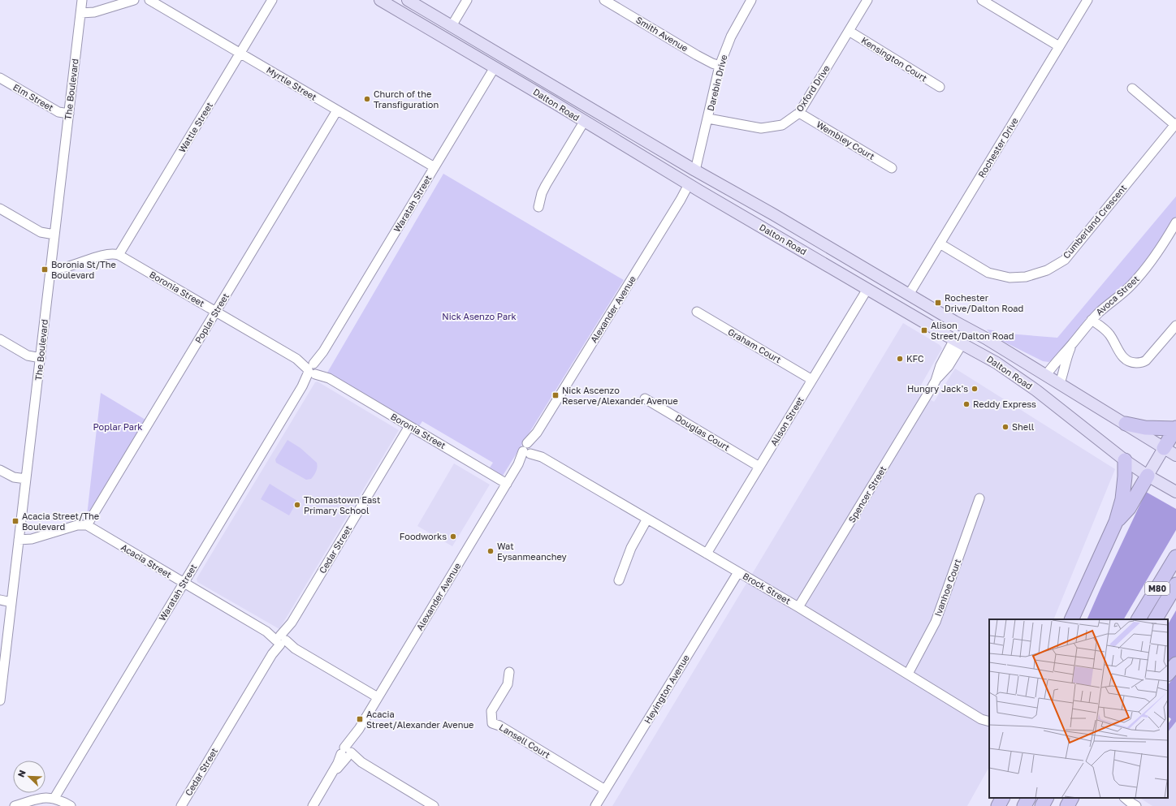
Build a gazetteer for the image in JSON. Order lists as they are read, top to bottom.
{
  "streets": {
    "highway": ["M80"],
    "main road": ["Dalton Road", "Waratah Street", "Spencer Street"],
    "street": [
      "Smith Avenue",
      "Kensington Court",
      "Darebin Drive",
      "Myrtle Street",
      "Oxford Drive",
      "The Boulevard",
      "Elm Street",
      "Wattle Street",
      "Wembley Court",
      "Rochester Drive",
      "Cumberland Crescent",
      "Boronia Street",
      "Avoca Street",
      "Alexander Avenue",
      "Poplar Street",
      "Graham Court",
      "Alison Street",
      "Douglas Court",
      "Cedar Street",
      "Acacia Street",
      "Ivanhoe Court",
      "Brock Street",
      "Heyington Avenue",
      "Lansell Court"
    ]
  },
  "crossings": [
    ["Smith Avenue", "Darebin Drive"],
    ["Kensington Court", "Oxford Drive"],
    ["Darebin Drive", "Oxford Drive"],
    ["Darebin Drive", "Dalton Road"],
    ["Myrtle Street", "Wattle Street"],
    ["Myrtle Street", "Waratah Street"],
    ["Myrtle Street", "Poplar Street"],
    ["Oxford Drive", "Wembley Court"],
    ["The Boulevard", "Elm Street"],
    ["Dalton Road", "Rochester Drive"],
    ["Dalton Road", "Waratah Street"],
    ["Dalton Road", "Avoca Street"],
    ["Dalton Road", "Alexander Avenue"],
    ["Dalton Road", "Alison Street"],
    ["Dalton Road", "Spencer Street"],
    ["Wattle Street", "Boronia Street"],
    ["Rochester Drive", "Cumberland Crescent"],
    ["Waratah Street", "Boronia Street"],
    ["Waratah Street", "Acacia Street"],
    ["Boronia Street", "Alexander Avenue"],
    ["Boronia Street", "Poplar Street"],
    ["Boronia Street", "Cedar Street"],
    ["Alexander Avenue", "Acacia Street"],
    ["Alexander Avenue", "Brock Street"],
    ["Poplar Street", "Acacia Street"],
    ["Graham Court", "Alison Street"],
    ["Alison Street", "Douglas Court"],
    ["Alison Street", "Brock Street"],
    ["Spencer Street", "Brock Street"],
    ["Cedar Street", "Acacia Street"],
    ["Ivanhoe Court", "Brock Street"],
    ["Brock Street", "Heyington Avenue"],
    ["Heyington Avenue", "Lansell Court"]
  ],
  "parks": ["Nick Asenzo Park", "Poplar Park"],
  "places": {
    "other": [
      "Church of the Transfiguration",
      "KFC",
      "Hungry Jack's",
      "Reddy Express",
      "Shell",
      "Thomastown East Primary School",
      "Foodworks",
      "Wat Eysanmeanchey"
    ],
    "transit": [
      "Boronia St/The Boulevard",
      "Rochester Drive/Dalton Road",
      "Alison Street/Dalton Road",
      "Nick Ascenzo Reserve/Alexander Avenue",
      "Acacia Street/The Boulevard",
      "Acacia Street/Alexander Avenue"
    ]
  },
  "north": "top left"
}
